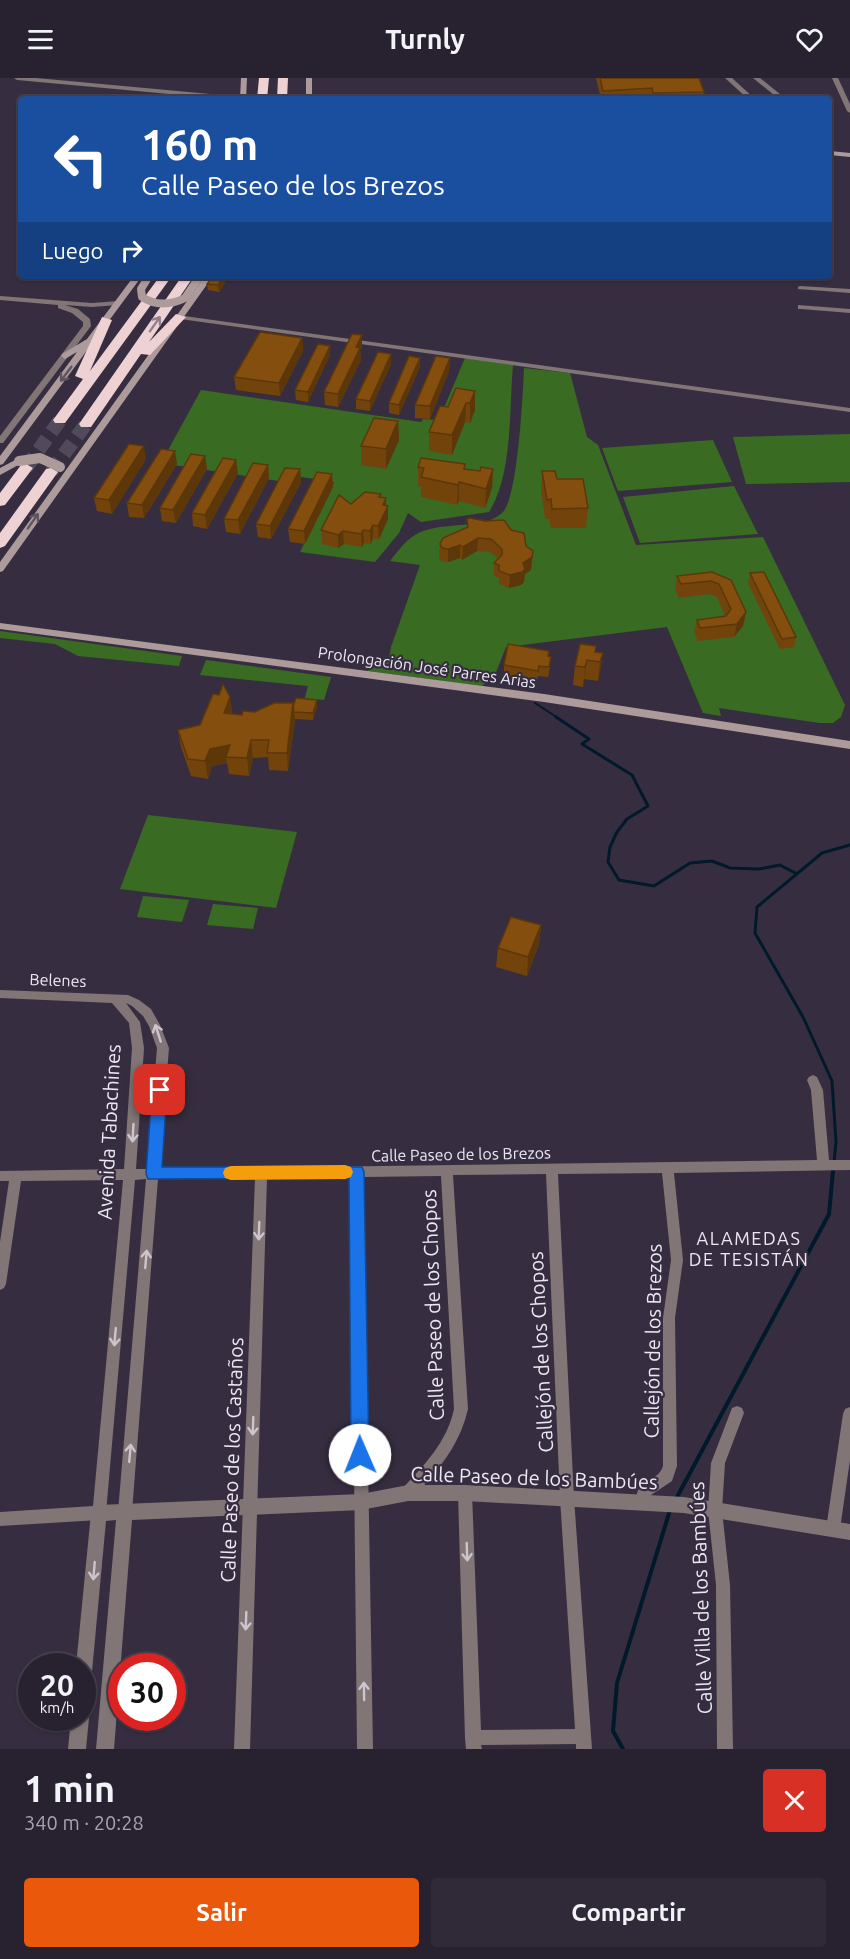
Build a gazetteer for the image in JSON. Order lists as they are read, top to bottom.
{
  "streets": {
    "main road": ["Prolongación José Parres Arias"],
    "street": [
      "Belenes",
      "Avenida Tabachines",
      "Calle Paseo de los Brezos",
      "Calle Paseo de los Chopos",
      "Callejón de los Brezos",
      "Callejón de los Chopos",
      "Calle Paseo de los Castaños",
      "Calle Paseo de los Bambúes",
      "Calle Villa de los Bambúes"
    ]
  },
  "crossings": [
    ["Belenes", "Avenida Tabachines"],
    ["Avenida Tabachines", "Calle Paseo de los Brezos"],
    ["Avenida Tabachines", "Calle Paseo de los Bambúes"],
    ["Calle Paseo de los Brezos", "Calle Paseo de los Chopos"],
    ["Calle Paseo de los Brezos", "Callejón de los Brezos"],
    ["Calle Paseo de los Brezos", "Callejón de los Chopos"],
    ["Calle Paseo de los Brezos", "Calle Paseo de los Castaños"],
    ["Calle Paseo de los Chopos", "Calle Paseo de los Bambúes"],
    ["Callejón de los Brezos", "Calle Paseo de los Bambúes"],
    ["Callejón de los Chopos", "Calle Paseo de los Bambúes"],
    ["Calle Paseo de los Castaños", "Calle Paseo de los Bambúes"],
    ["Calle Paseo de los Bambúes", "Calle Villa de los Bambúes"]
  ],
  "one_way": ["Calle Paseo de los Castaños"],
  "districts": ["ALAMEDAS DE TESISTÁN"],
  "page": {
    "header": "Turnly",
    "turn": ["160 m", "Calle Paseo de los Brezos"],
    "then": "Luego",
    "speed": "20 km/h",
    "limit": "30",
    "heading": ["1 min", "340 m · 20:28"],
    "buttons": ["Salir", "Compartir"]
  }
}
